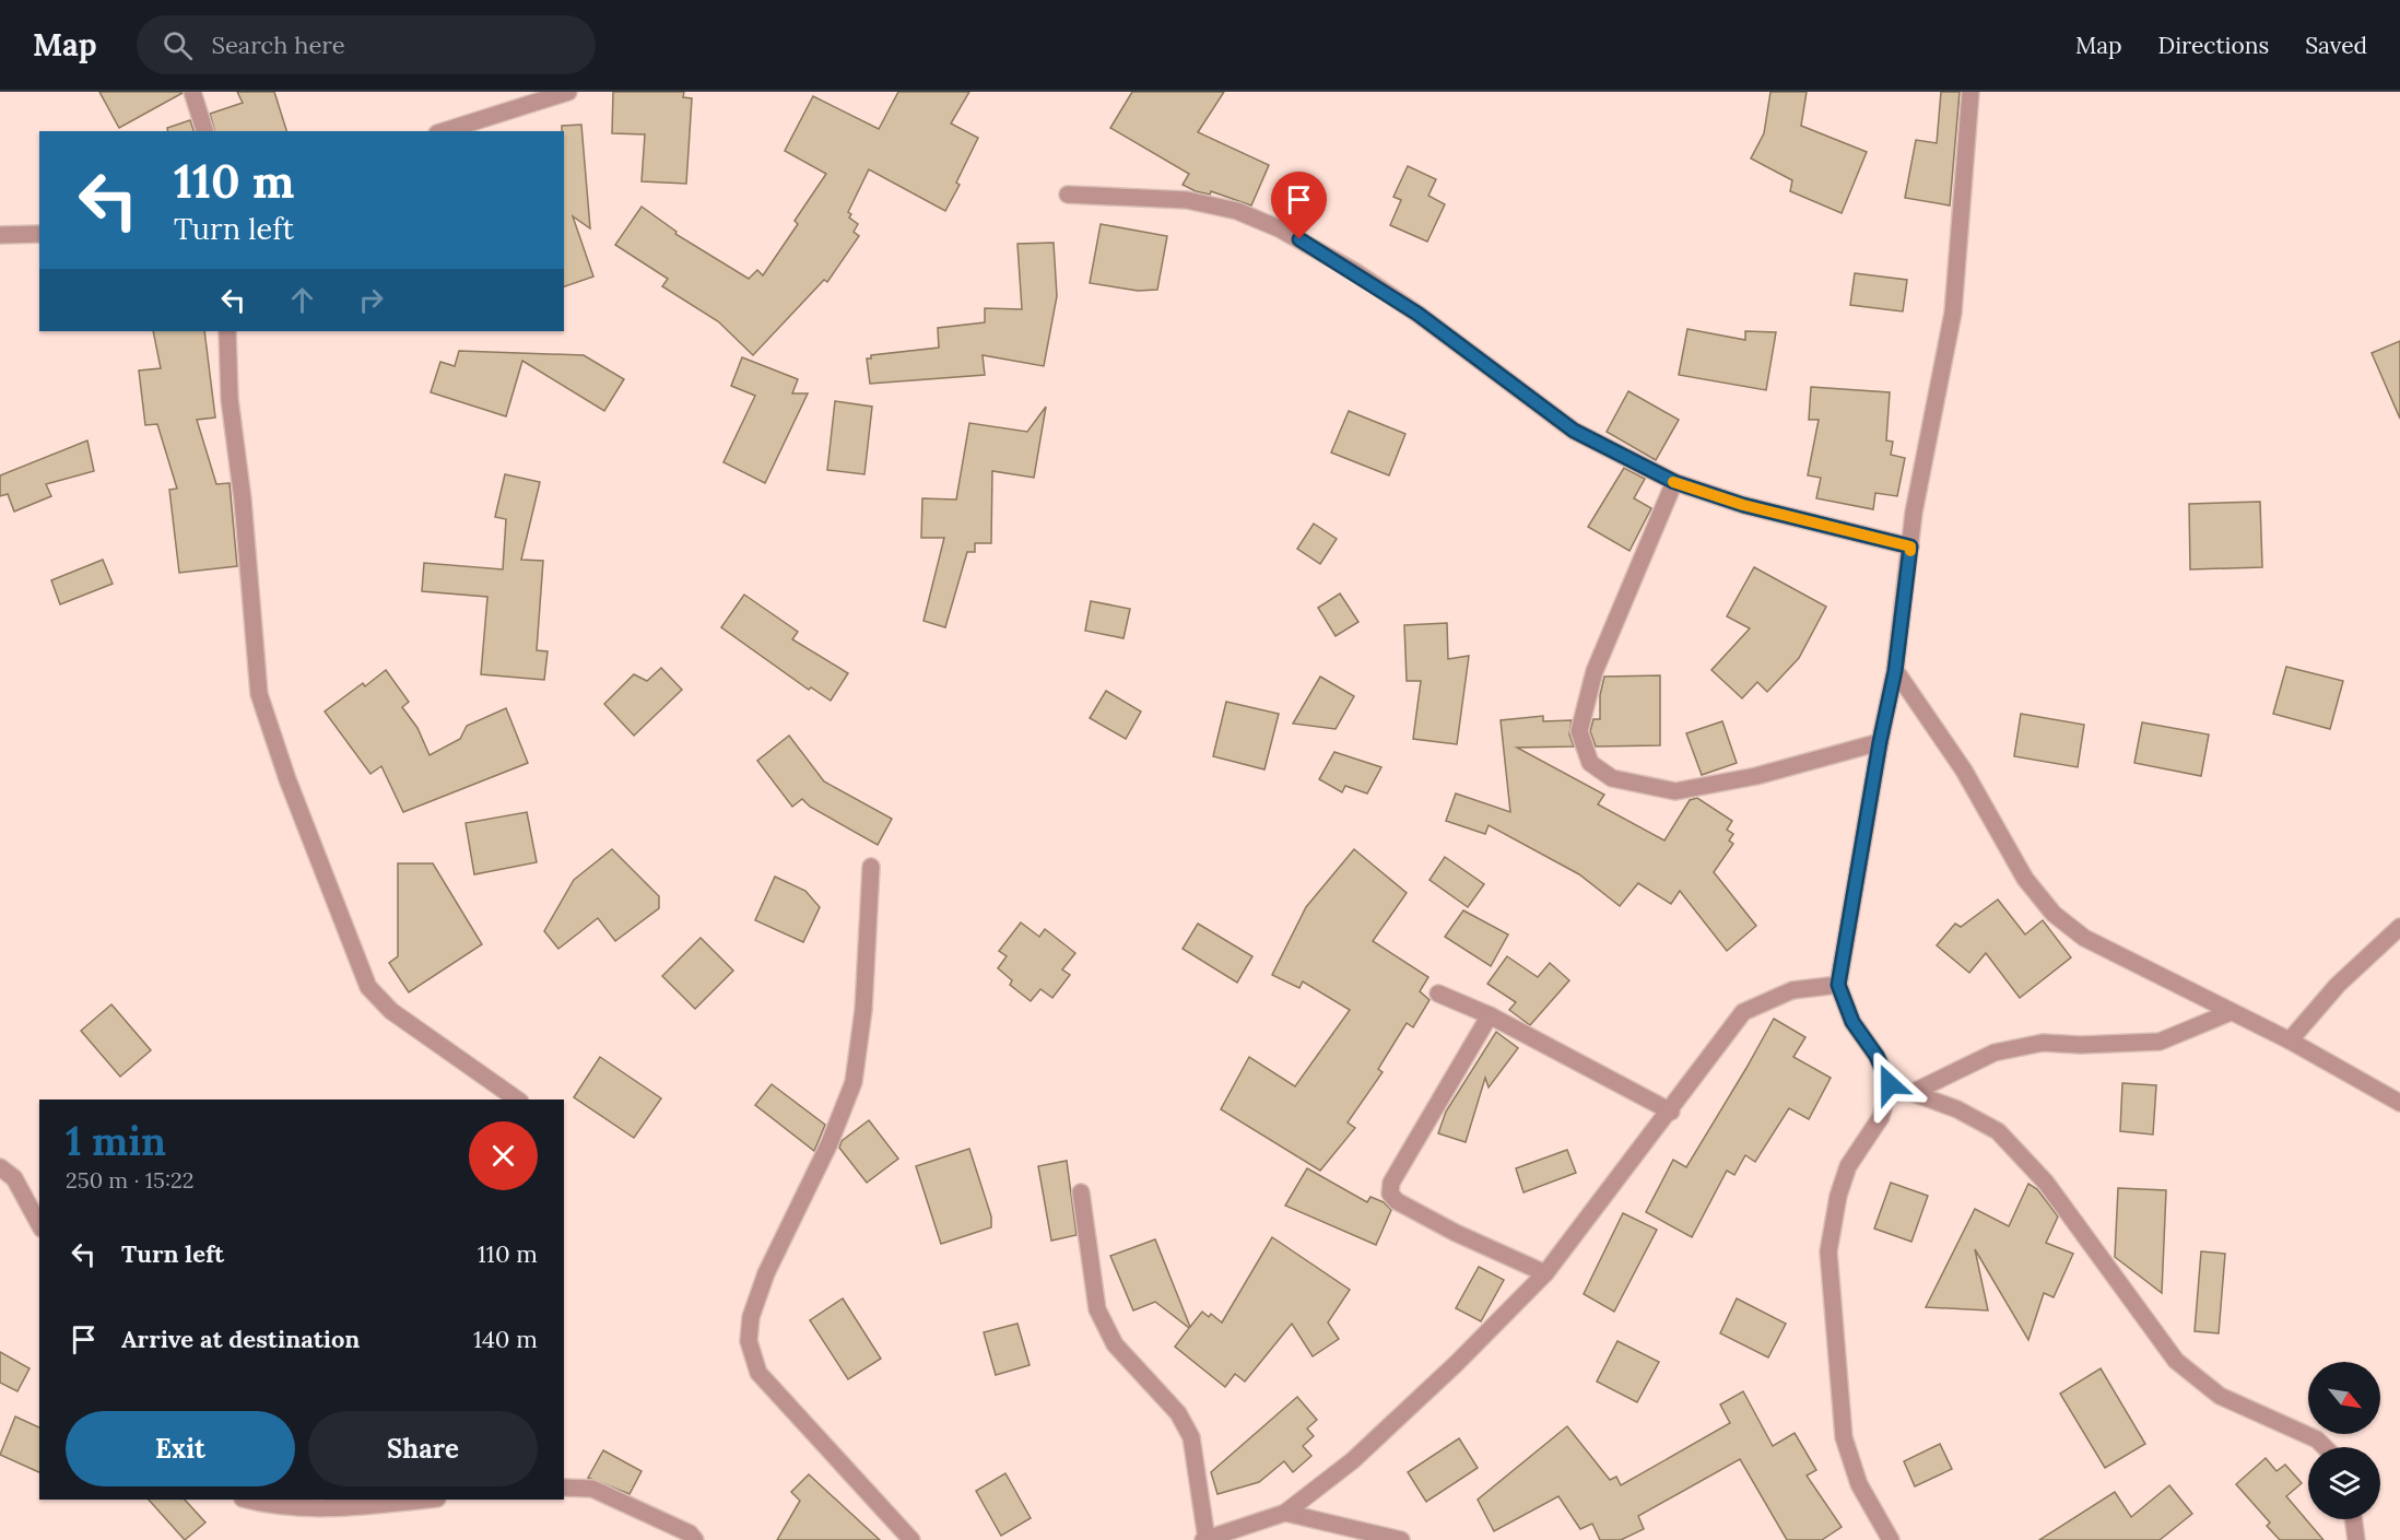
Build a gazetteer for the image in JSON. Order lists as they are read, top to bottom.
{
  "north": "bottom right",
  "page": {
    "header": "Map",
    "search": "Search here",
    "nav": ["Map", "Directions", "Saved"],
    "turn": ["110 m", "Turn left"],
    "heading": ["1 min", "250 m · 15:22"],
    "list": [
      {
        "name": "Turn left",
        "value": "110 m"
      },
      {
        "name": "Arrive at destination",
        "value": "140 m"
      }
    ],
    "buttons": ["Exit", "Share"]
  }
}
